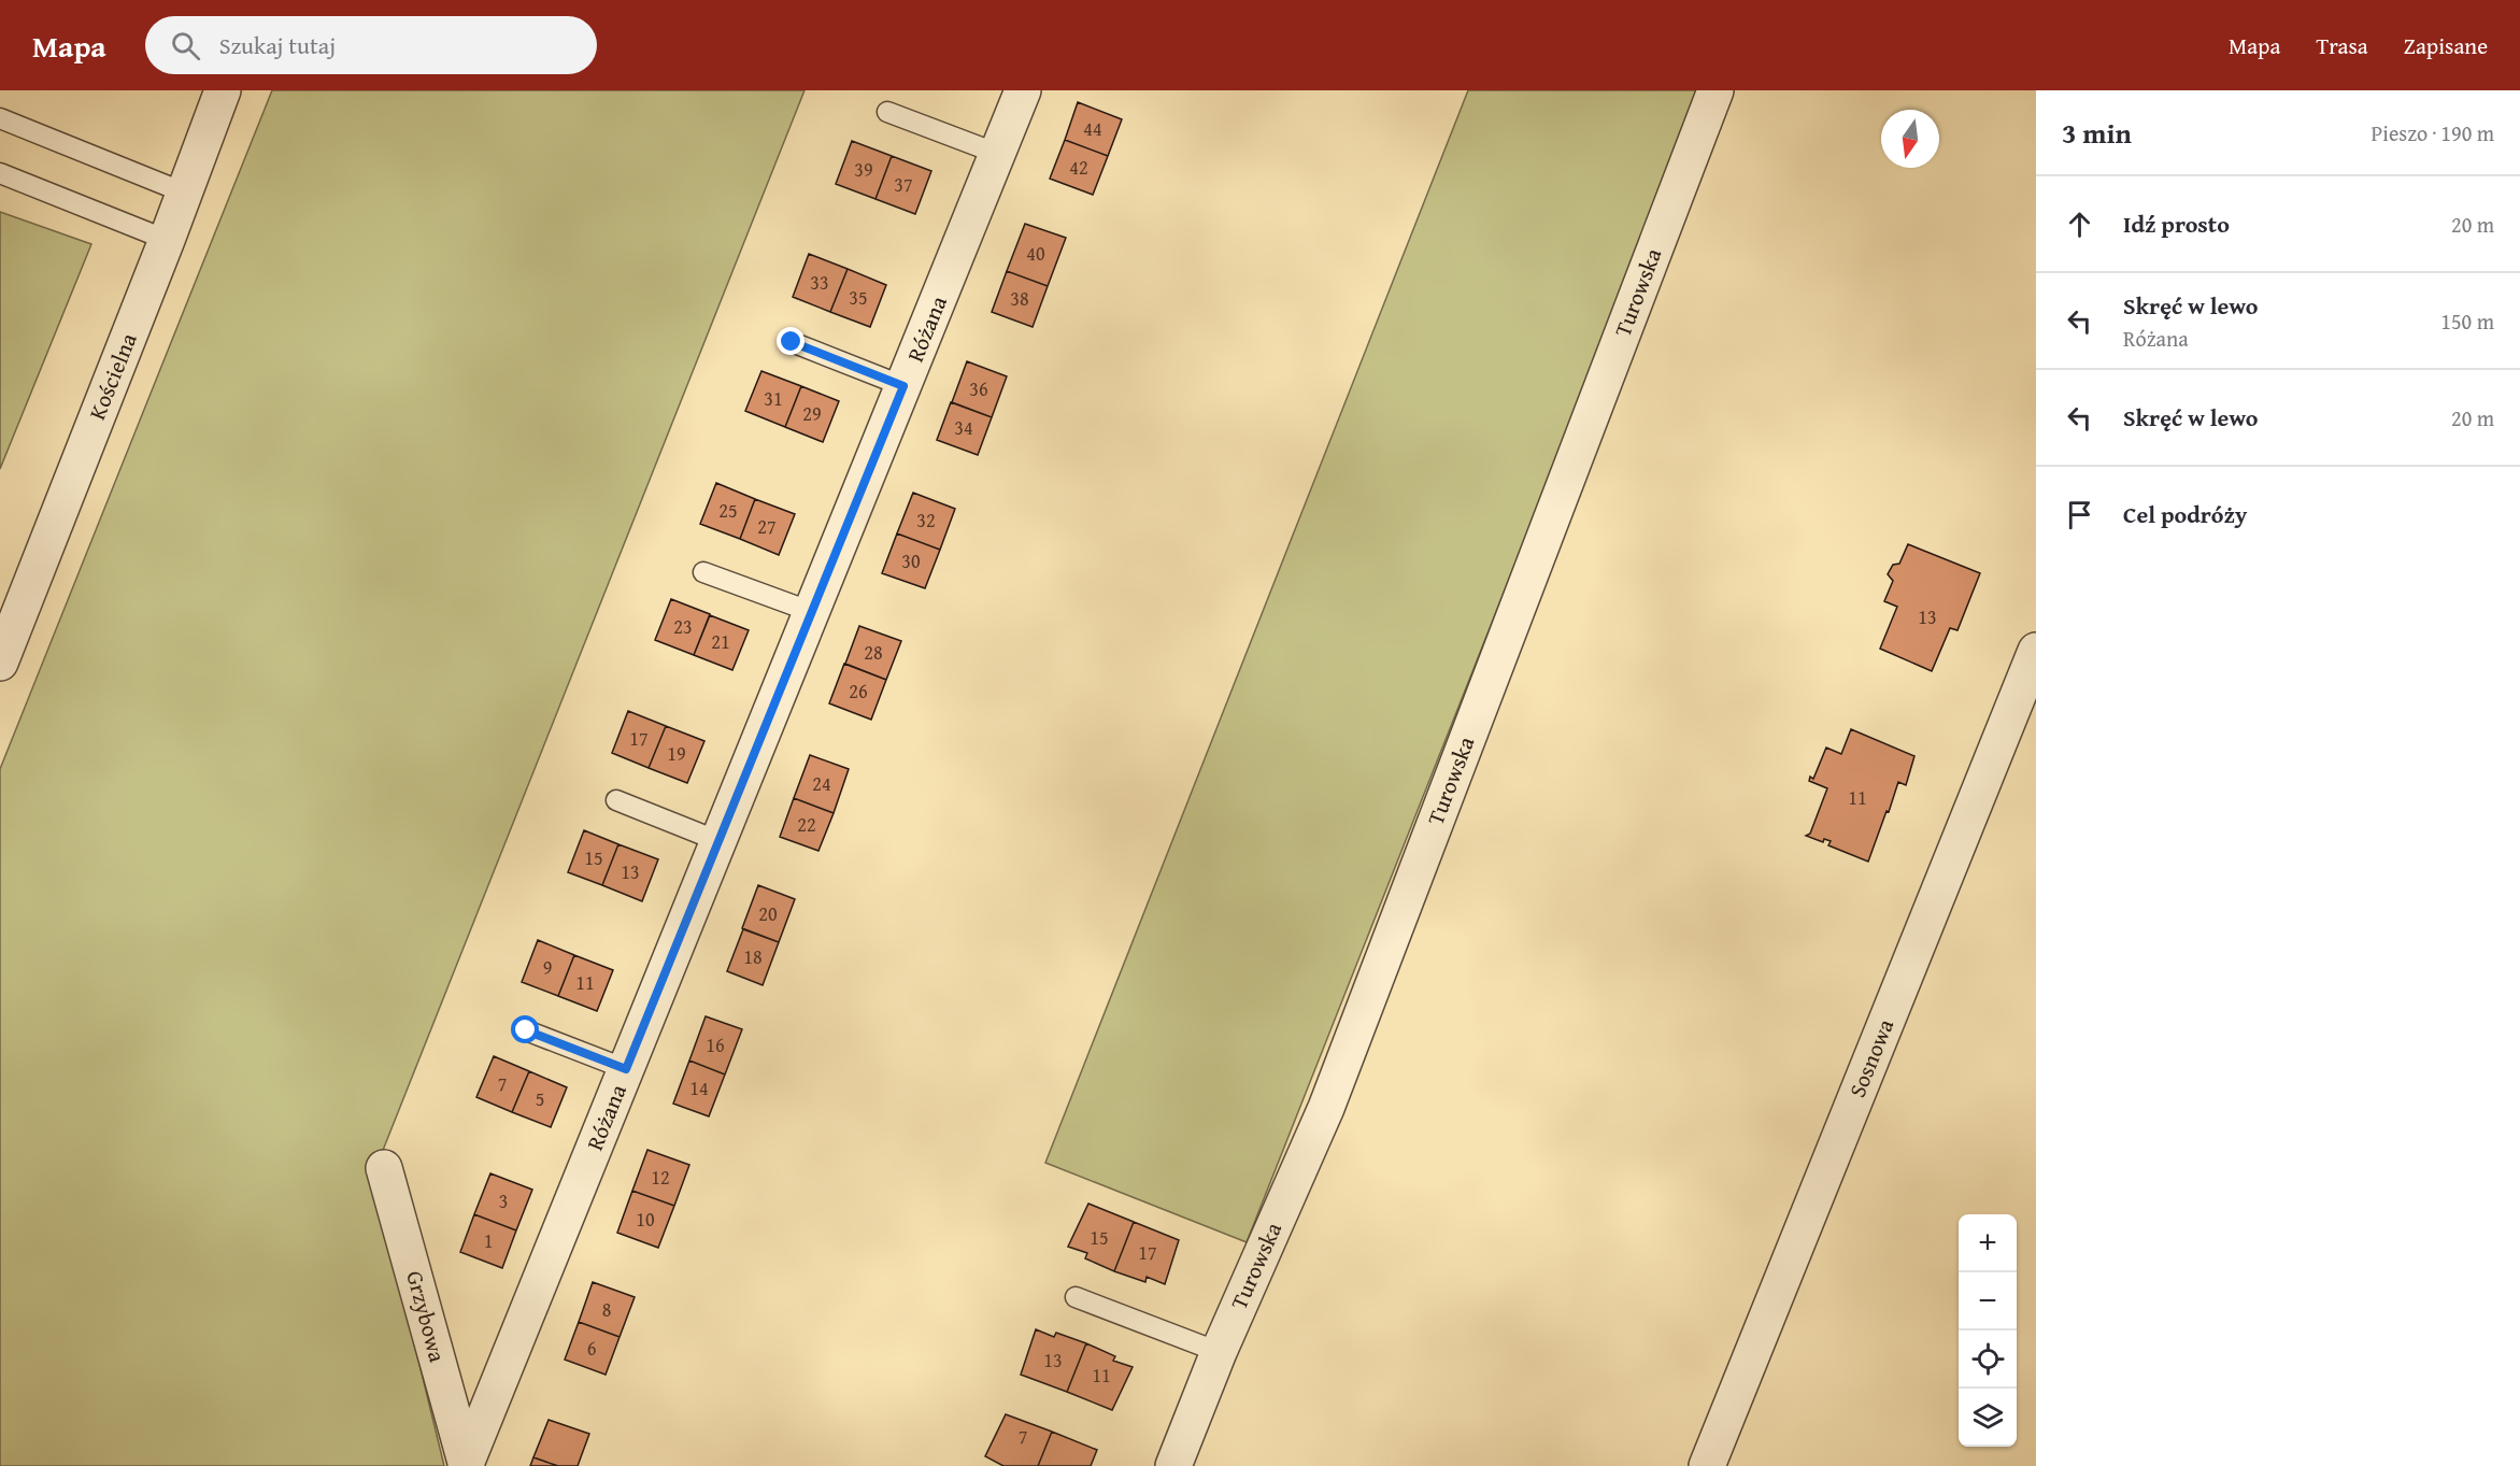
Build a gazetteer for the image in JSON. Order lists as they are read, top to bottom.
{
  "streets": {
    "street": [
      "Turowska",
      "Różana",
      "Kościelna",
      "Sosnowa",
      "Grzybowa"
    ]
  },
  "crossings": [
    ["Różana", "Grzybowa"]
  ],
  "house_numbers": [
    "44",
    "42",
    "39",
    "37",
    "40",
    "33",
    "35",
    "38",
    "36",
    "31",
    "29",
    "34",
    "25",
    "32",
    "27",
    "30",
    "13",
    "23",
    "21",
    "28",
    "26",
    "17",
    "19",
    "24",
    "11",
    "22",
    "15",
    "13",
    "20",
    "18",
    "9",
    "11",
    "16",
    "7",
    "14",
    "5",
    "12",
    "3",
    "10",
    "15",
    "1",
    "17",
    "8",
    "6",
    "13",
    "11",
    "7"
  ],
  "north": "bottom",
  "page": {
    "header": "Mapa",
    "search": "Szukaj tutaj",
    "nav": ["Mapa", "Trasa", "Zapisane"],
    "heading": ["3 min", "Pieszo · 190 m"],
    "list": [
      ["Idź prosto", "20 m"],
      ["Skręć w lewo", "Różana", "150 m"],
      ["Skręć w lewo", "20 m"],
      "Cel podróży"
    ],
    "map_buttons": ["+", "−"]
  }
}
